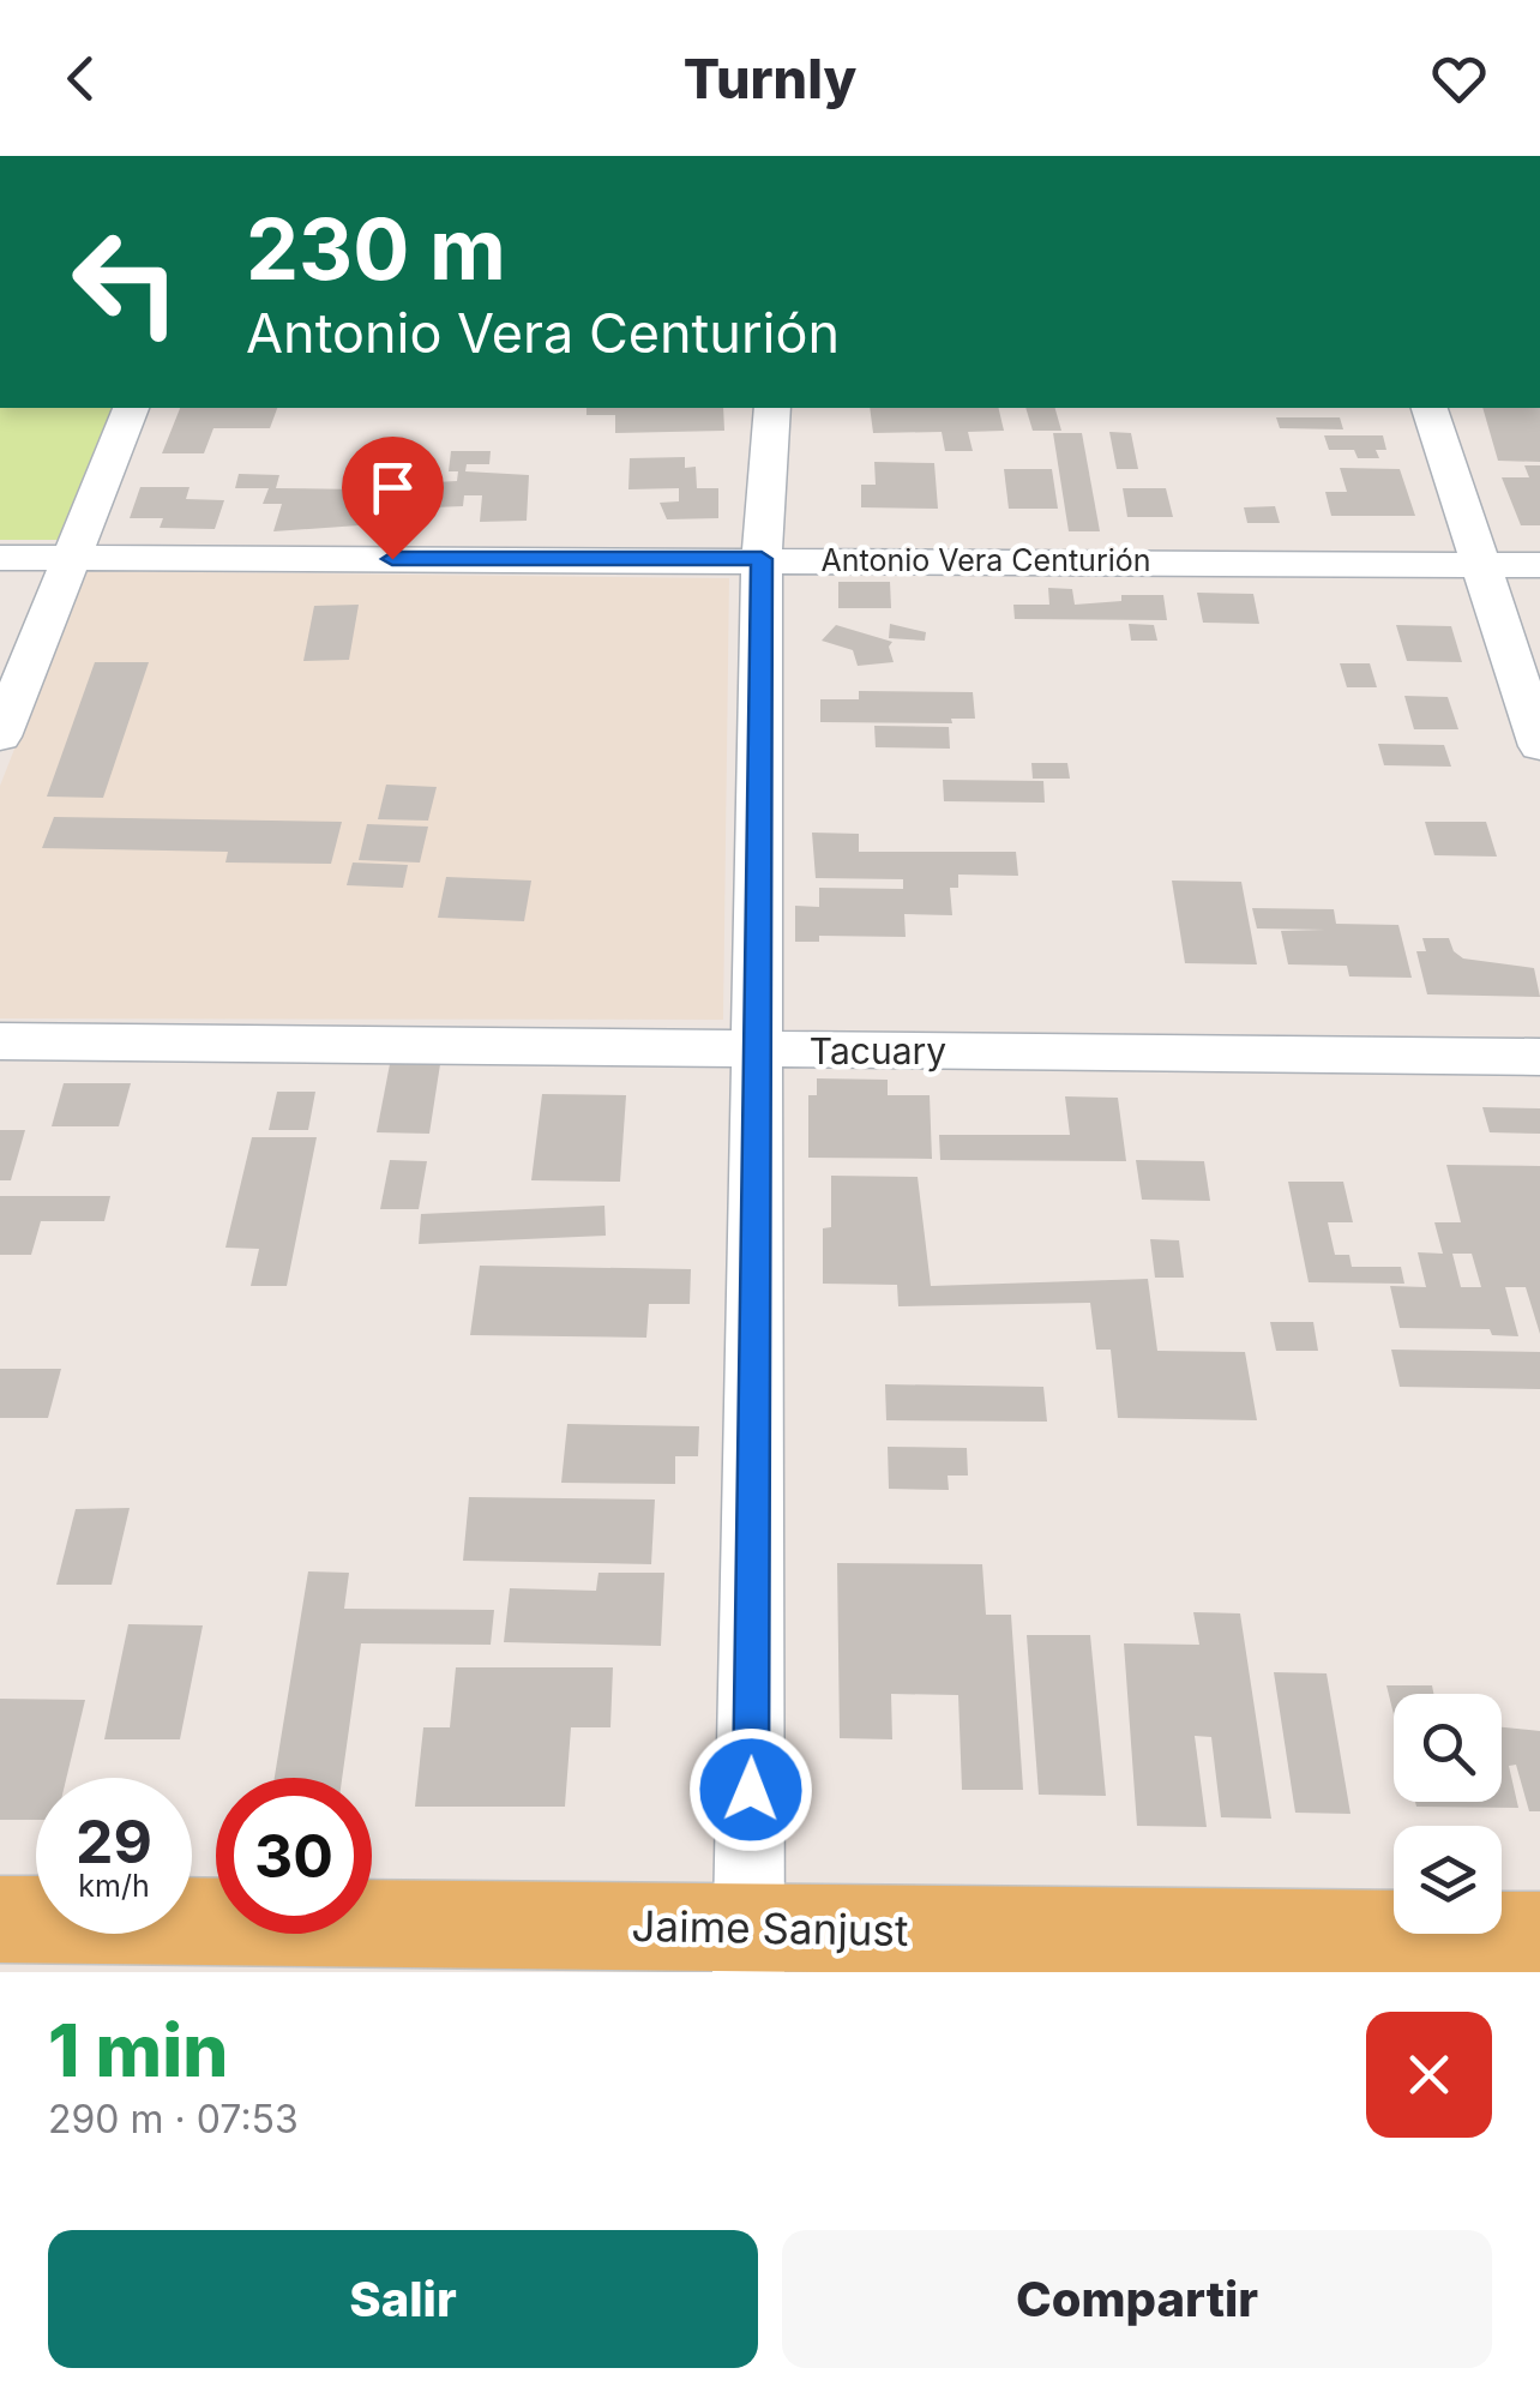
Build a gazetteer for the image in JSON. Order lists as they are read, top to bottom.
{
  "streets": {
    "main road": ["Jaime Sanjust"],
    "street": ["Antonio Vera Centurión", "Tacuary"]
  },
  "page": {
    "header": "Turnly",
    "turn": ["230 m", "Antonio Vera Centurión"],
    "speed": "29 km/h",
    "limit": "30",
    "heading": ["1 min", "290 m · 07:53"],
    "buttons": ["Salir", "Compartir"]
  }
}
